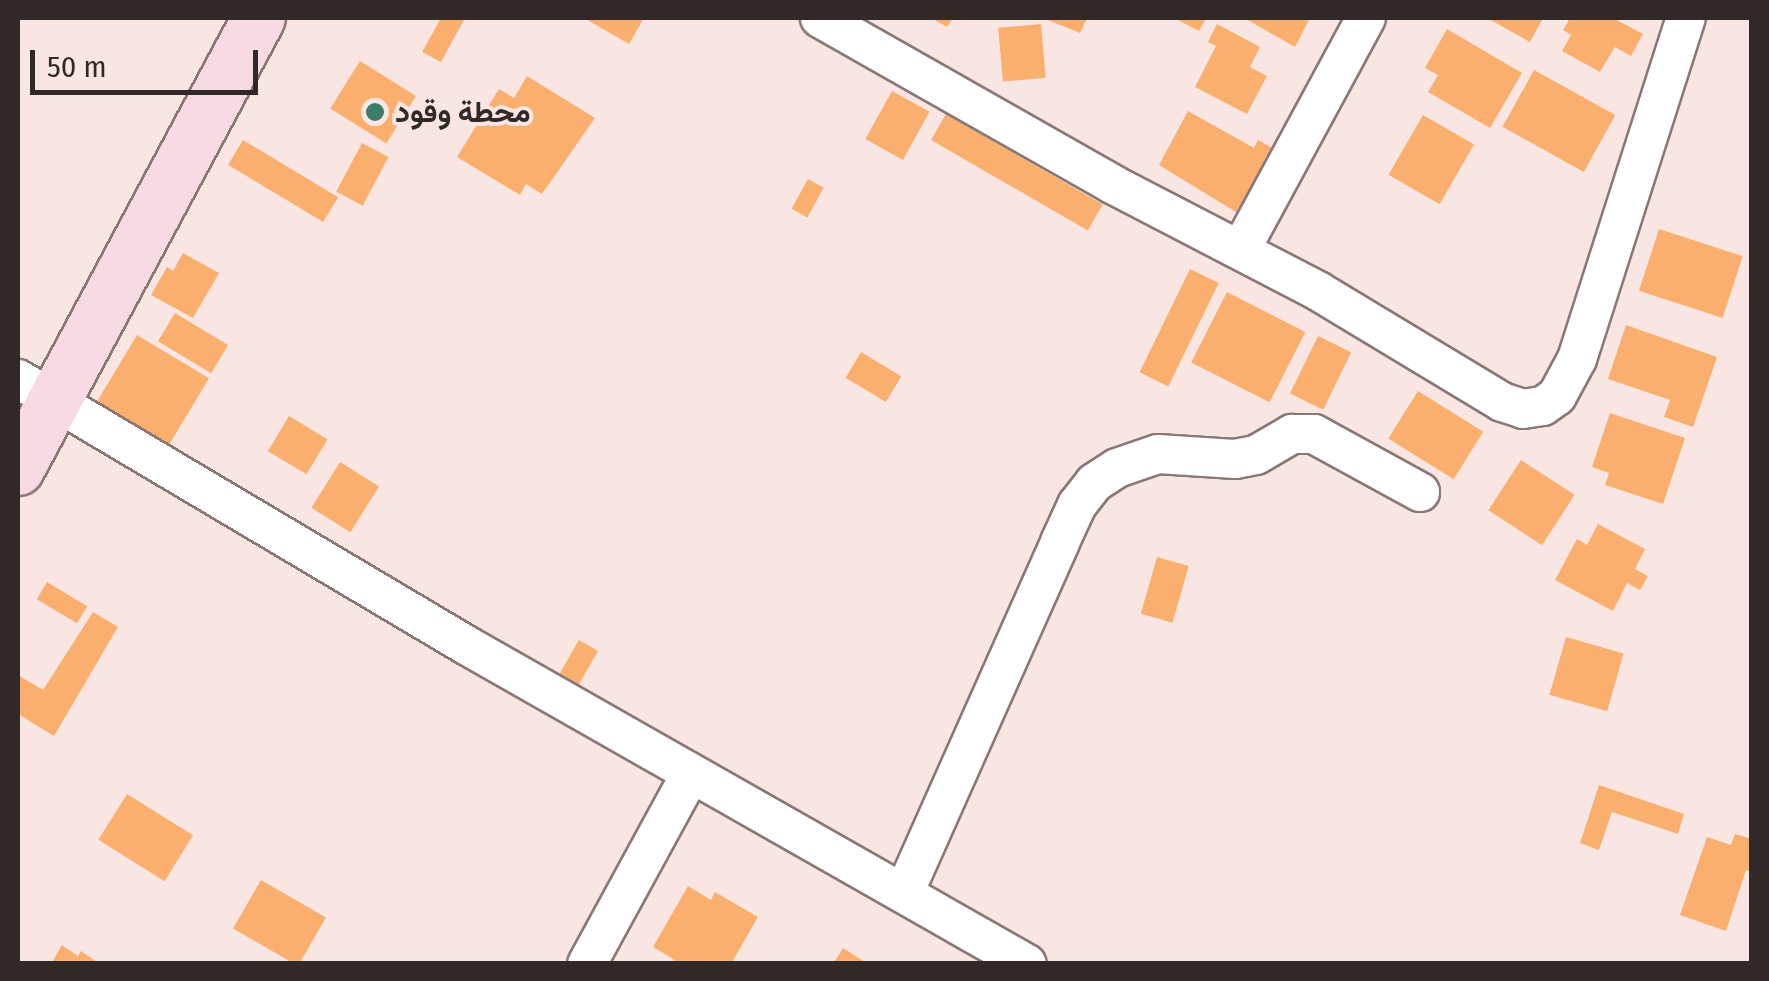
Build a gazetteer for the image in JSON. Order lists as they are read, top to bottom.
{
  "places": ["محطة وقود"],
  "scale_bar": "50 m"
}
